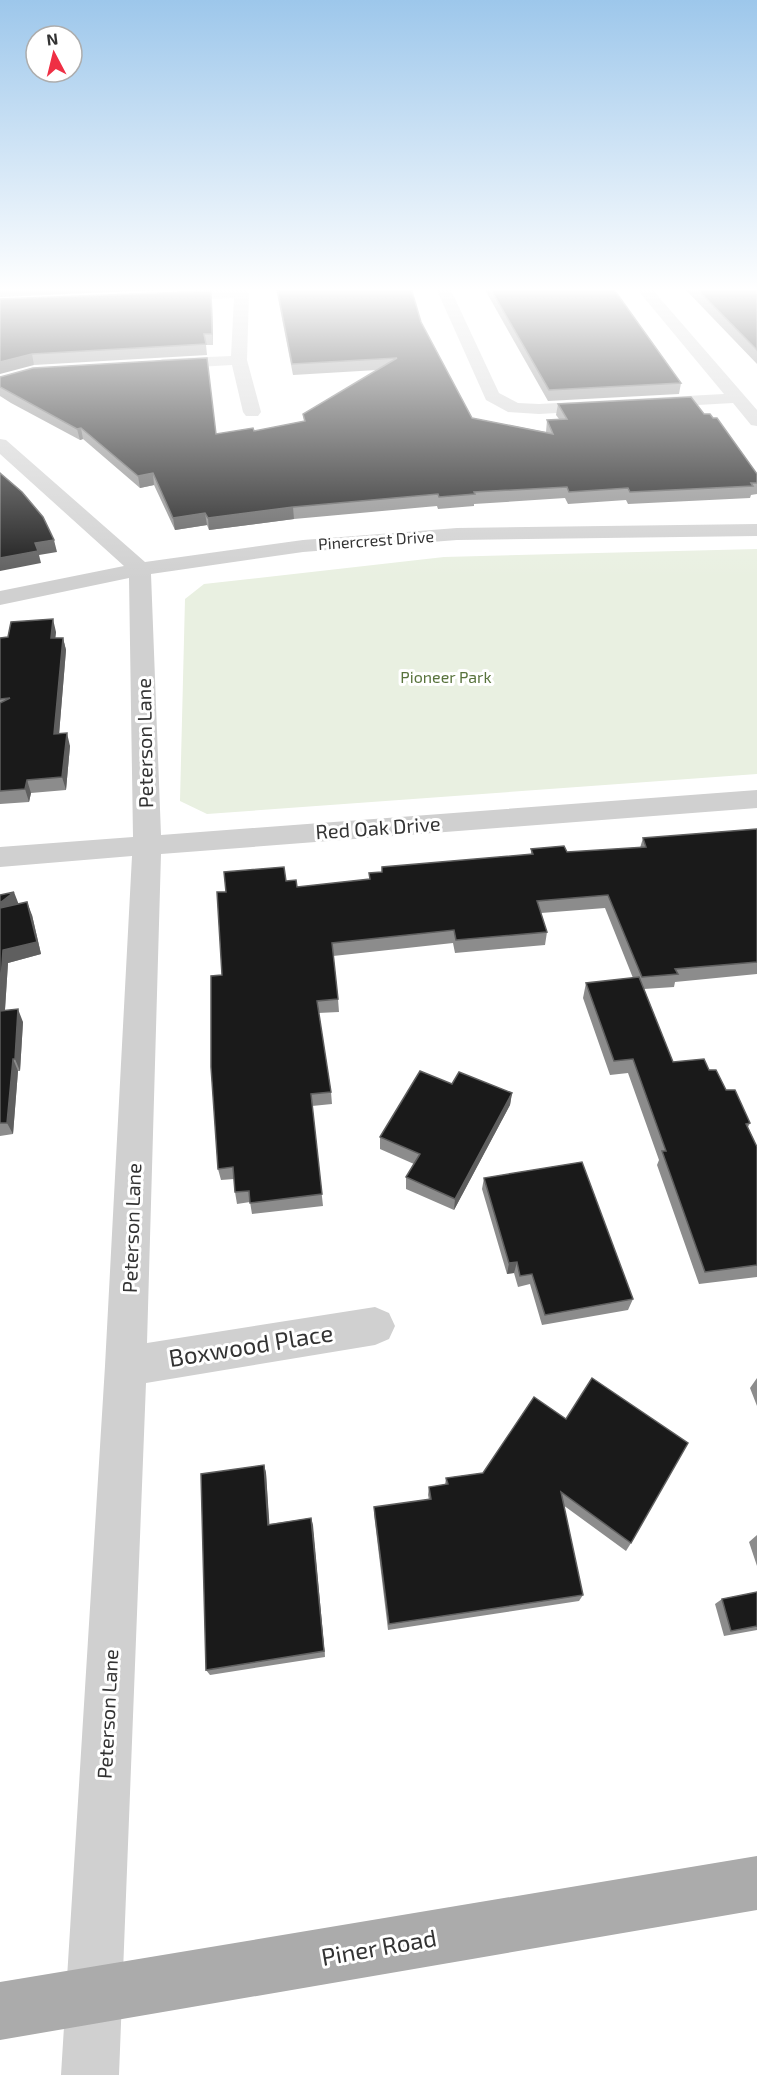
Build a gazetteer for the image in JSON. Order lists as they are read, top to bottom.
{
  "streets": {
    "main road": ["Piner Road"],
    "street": [
      "Pinercrest Drive",
      "Peterson Lane",
      "Red Oak Drive",
      "Boxwood Place"
    ]
  },
  "crossings": [
    ["Pinercrest Drive", "Peterson Lane"],
    ["Peterson Lane", "Red Oak Drive"],
    ["Peterson Lane", "Boxwood Place"],
    ["Peterson Lane", "Piner Road"]
  ],
  "parks": ["Pioneer Park"],
  "north": "top"
}
